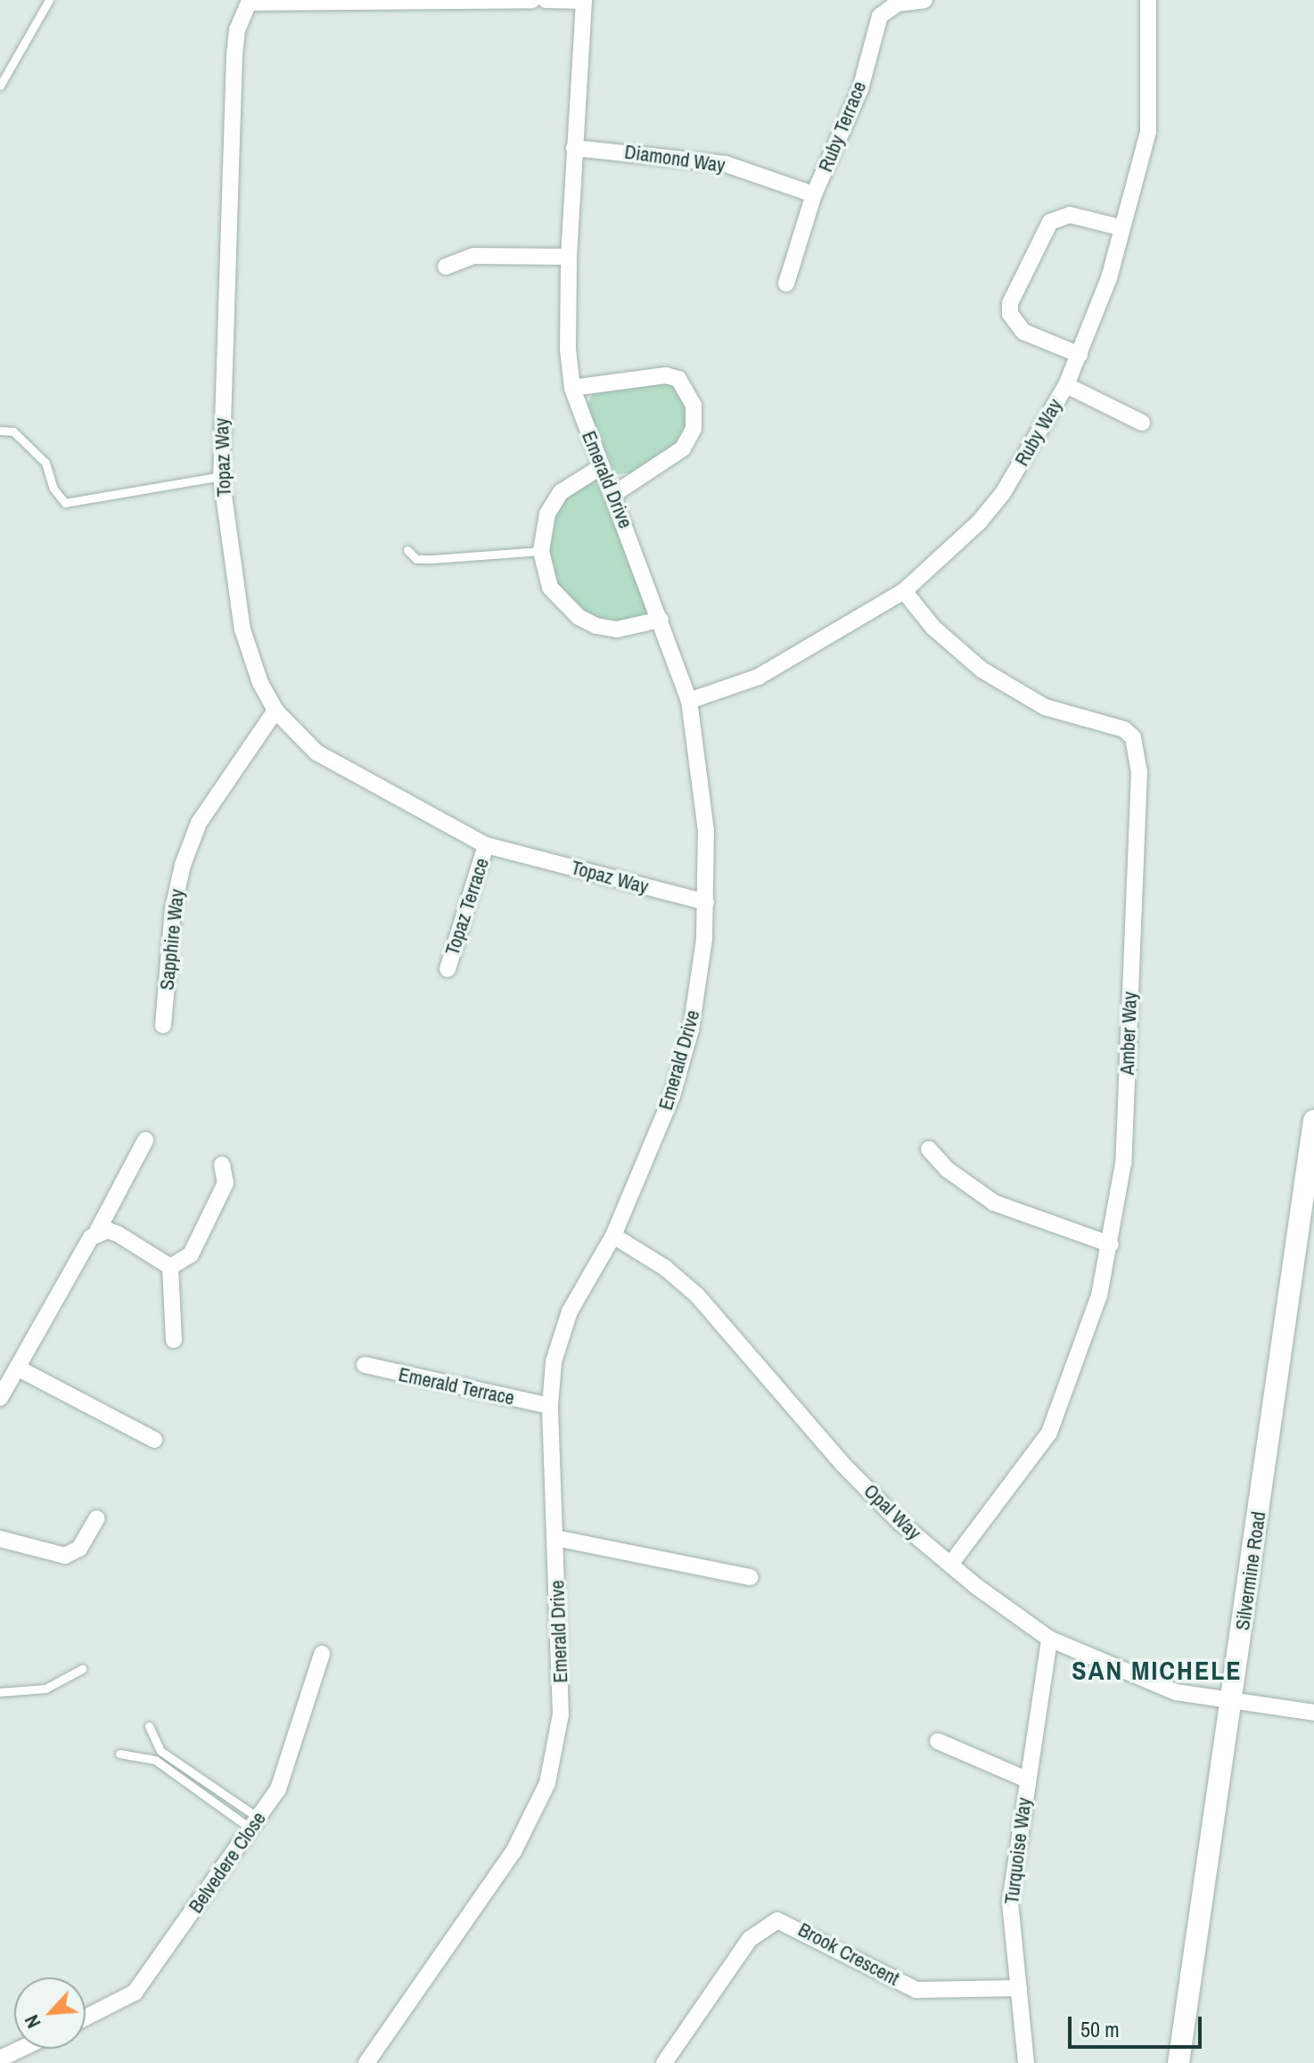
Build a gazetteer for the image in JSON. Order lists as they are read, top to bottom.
{
  "streets": {
    "street": [
      "Ruby Terrace",
      "Diamond Way",
      "Ruby Way",
      "Topaz Way",
      "Emerald Drive",
      "Topaz Terrace",
      "Sapphire Way",
      "Amber Way",
      "Emerald Terrace",
      "Opal Way",
      "Silvermine Road",
      "Turquoise Way",
      "Belvedere Close",
      "Brook Crescent"
    ]
  },
  "crossings": [
    ["Ruby Terrace", "Diamond Way"],
    ["Diamond Way", "Emerald Drive"],
    ["Ruby Way", "Emerald Drive"],
    ["Ruby Way", "Amber Way"],
    ["Topaz Way", "Emerald Drive"],
    ["Topaz Way", "Topaz Terrace"],
    ["Topaz Way", "Sapphire Way"],
    ["Emerald Drive", "Emerald Terrace"],
    ["Emerald Drive", "Opal Way"],
    ["Amber Way", "Opal Way"],
    ["Opal Way", "Silvermine Road"],
    ["Opal Way", "Turquoise Way"],
    ["Turquoise Way", "Brook Crescent"]
  ],
  "districts": ["SAN MICHELE"],
  "scale_bar": "50 m",
  "north": "bottom left"
}
